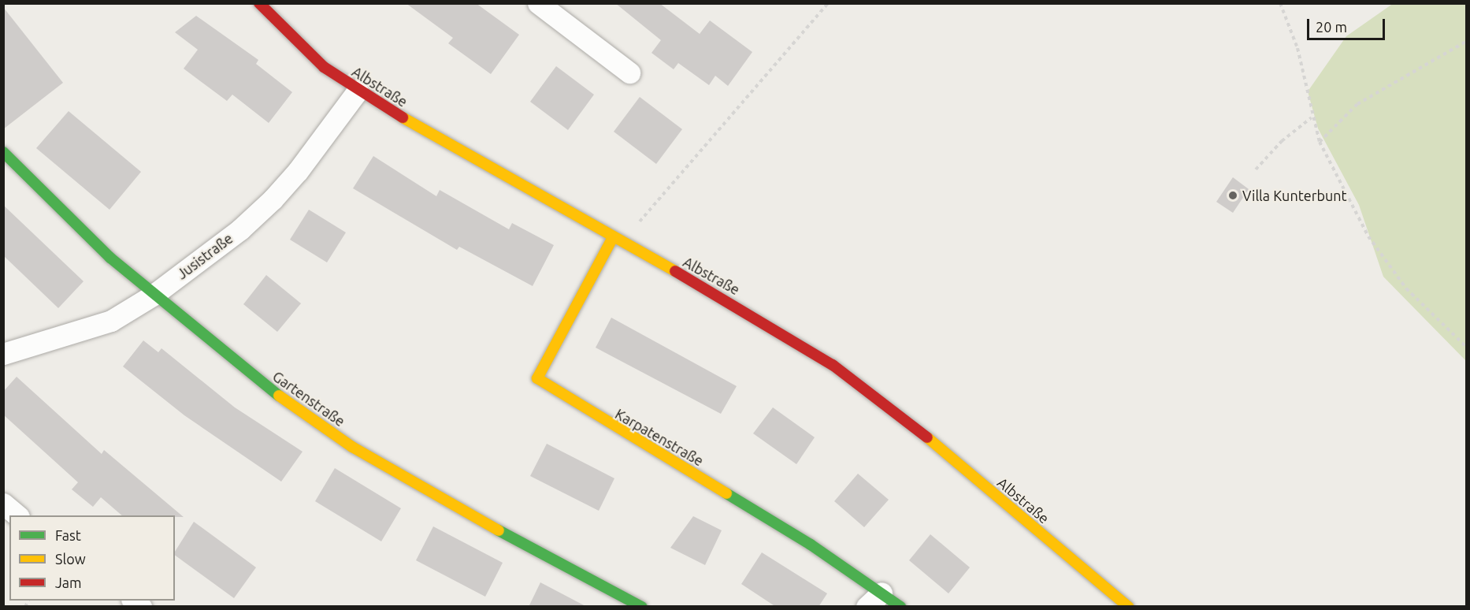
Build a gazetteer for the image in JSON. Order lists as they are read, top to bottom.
{
  "streets": {
    "street": [
      "Albstraße",
      "Jusistraße",
      "Gartenstraße",
      "Karpatenstraße"
    ]
  },
  "crossings": [
    ["Albstraße", "Jusistraße"],
    ["Albstraße", "Karpatenstraße"],
    ["Jusistraße", "Gartenstraße"]
  ],
  "places": ["Villa Kunterbunt"],
  "legend": ["Fast", "Slow", "Jam"],
  "scale_bar": "20 m"
}
